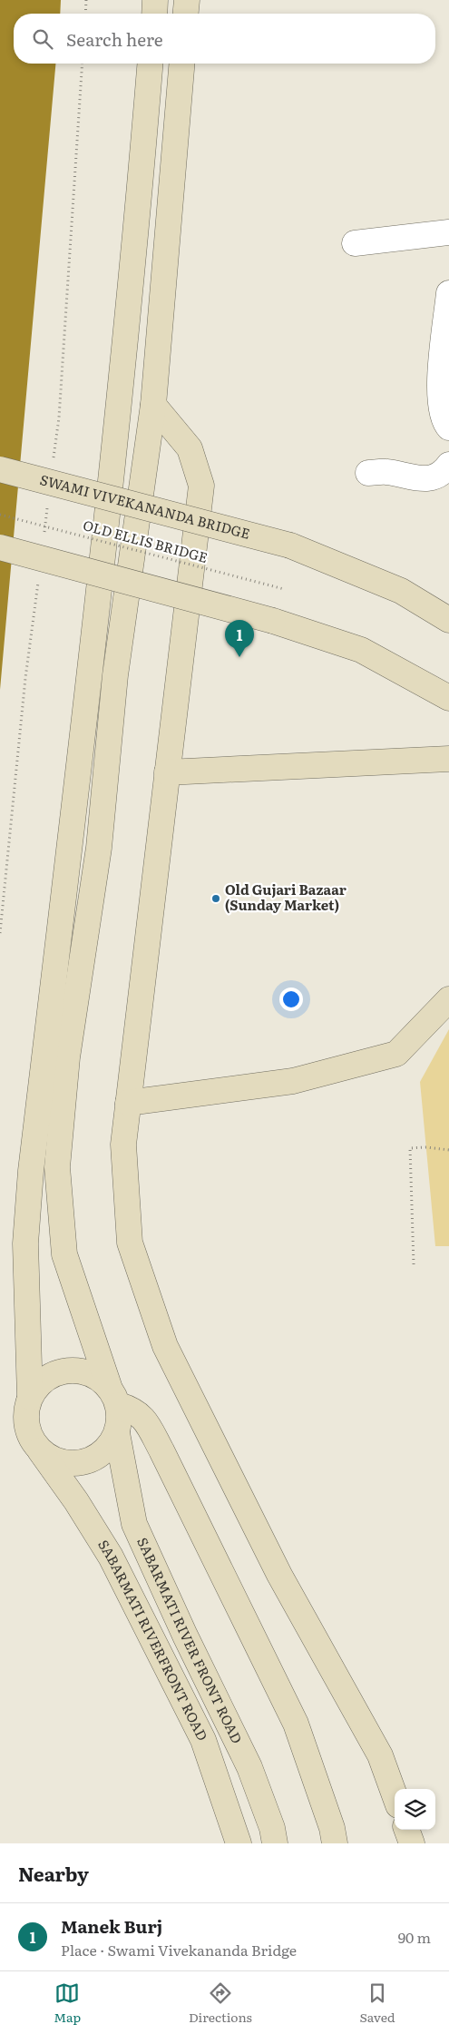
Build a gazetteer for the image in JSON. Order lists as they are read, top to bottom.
{
  "streets": {
    "main road": ["SWAMI VIVEKANANDA BRIDGE", "SABARMATI RIVERFRONT ROAD", "SABARMATI RIVER FRONT ROAD"],
    "path": ["OLD ELLIS BRIDGE"]
  },
  "crossings": [
    ["SABARMATI RIVERFRONT ROAD", "SABARMATI RIVER FRONT ROAD"]
  ],
  "places": ["Old Gujari Bazaar (Sunday Market)"],
  "page": {
    "search": "Search here",
    "pins": "1",
    "heading": "Nearby",
    "list": [
      {
        "mark": "1",
        "name": "Manek Burj",
        "note": "Place · Swami Vivekananda Bridge",
        "value": "90 m"
      }
    ],
    "nav": ["Map", "Directions", "Saved"]
  }
}
